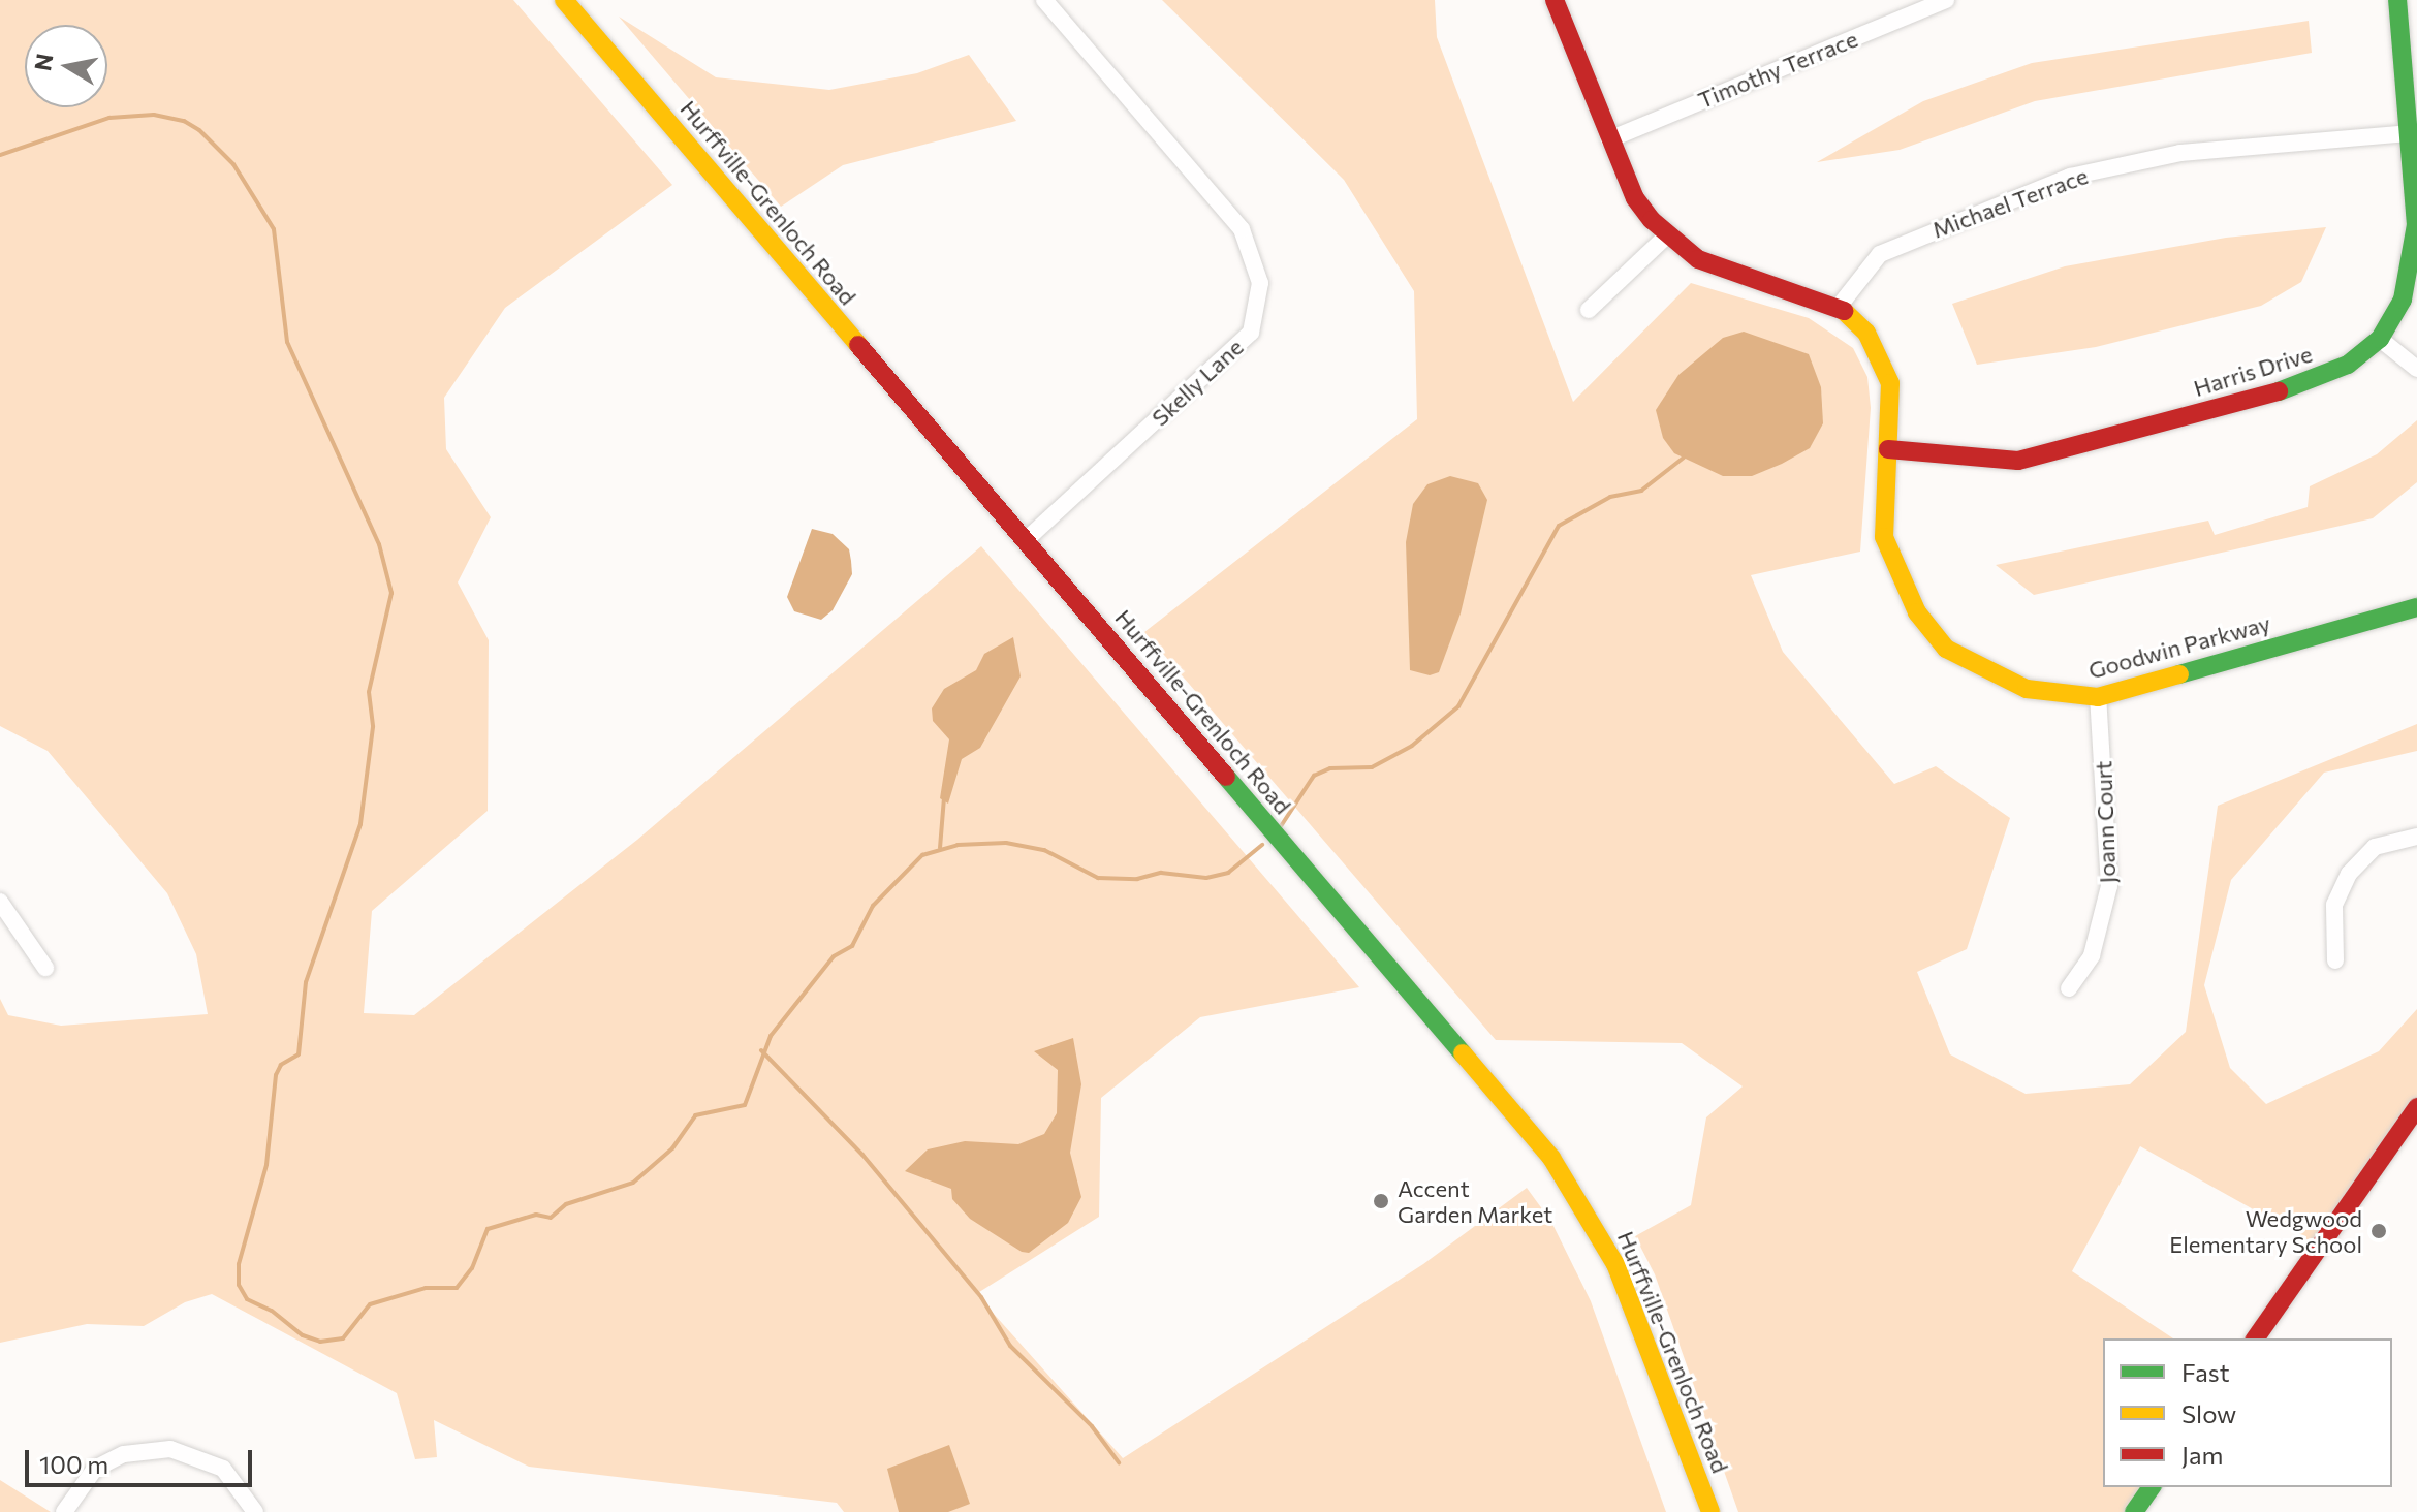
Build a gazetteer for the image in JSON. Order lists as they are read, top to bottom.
{
  "streets": {
    "street": [
      "Timothy Terrace",
      "Hurffville-Grenloch Road",
      "Michael Terrace",
      "Harris Drive",
      "Skelly Lane",
      "Goodwin Parkway",
      "Joann Court"
    ]
  },
  "crossings": [
    ["Timothy Terrace", "Goodwin Parkway"],
    ["Hurffville-Grenloch Road", "Skelly Lane"],
    ["Michael Terrace", "Harris Drive"],
    ["Michael Terrace", "Goodwin Parkway"],
    ["Harris Drive", "Goodwin Parkway"],
    ["Goodwin Parkway", "Joann Court"]
  ],
  "places": ["Accent Garden Market", "Wedgwood Elementary School"],
  "legend": ["Fast", "Slow", "Jam"],
  "scale_bar": "100 m",
  "north": "left"
}
